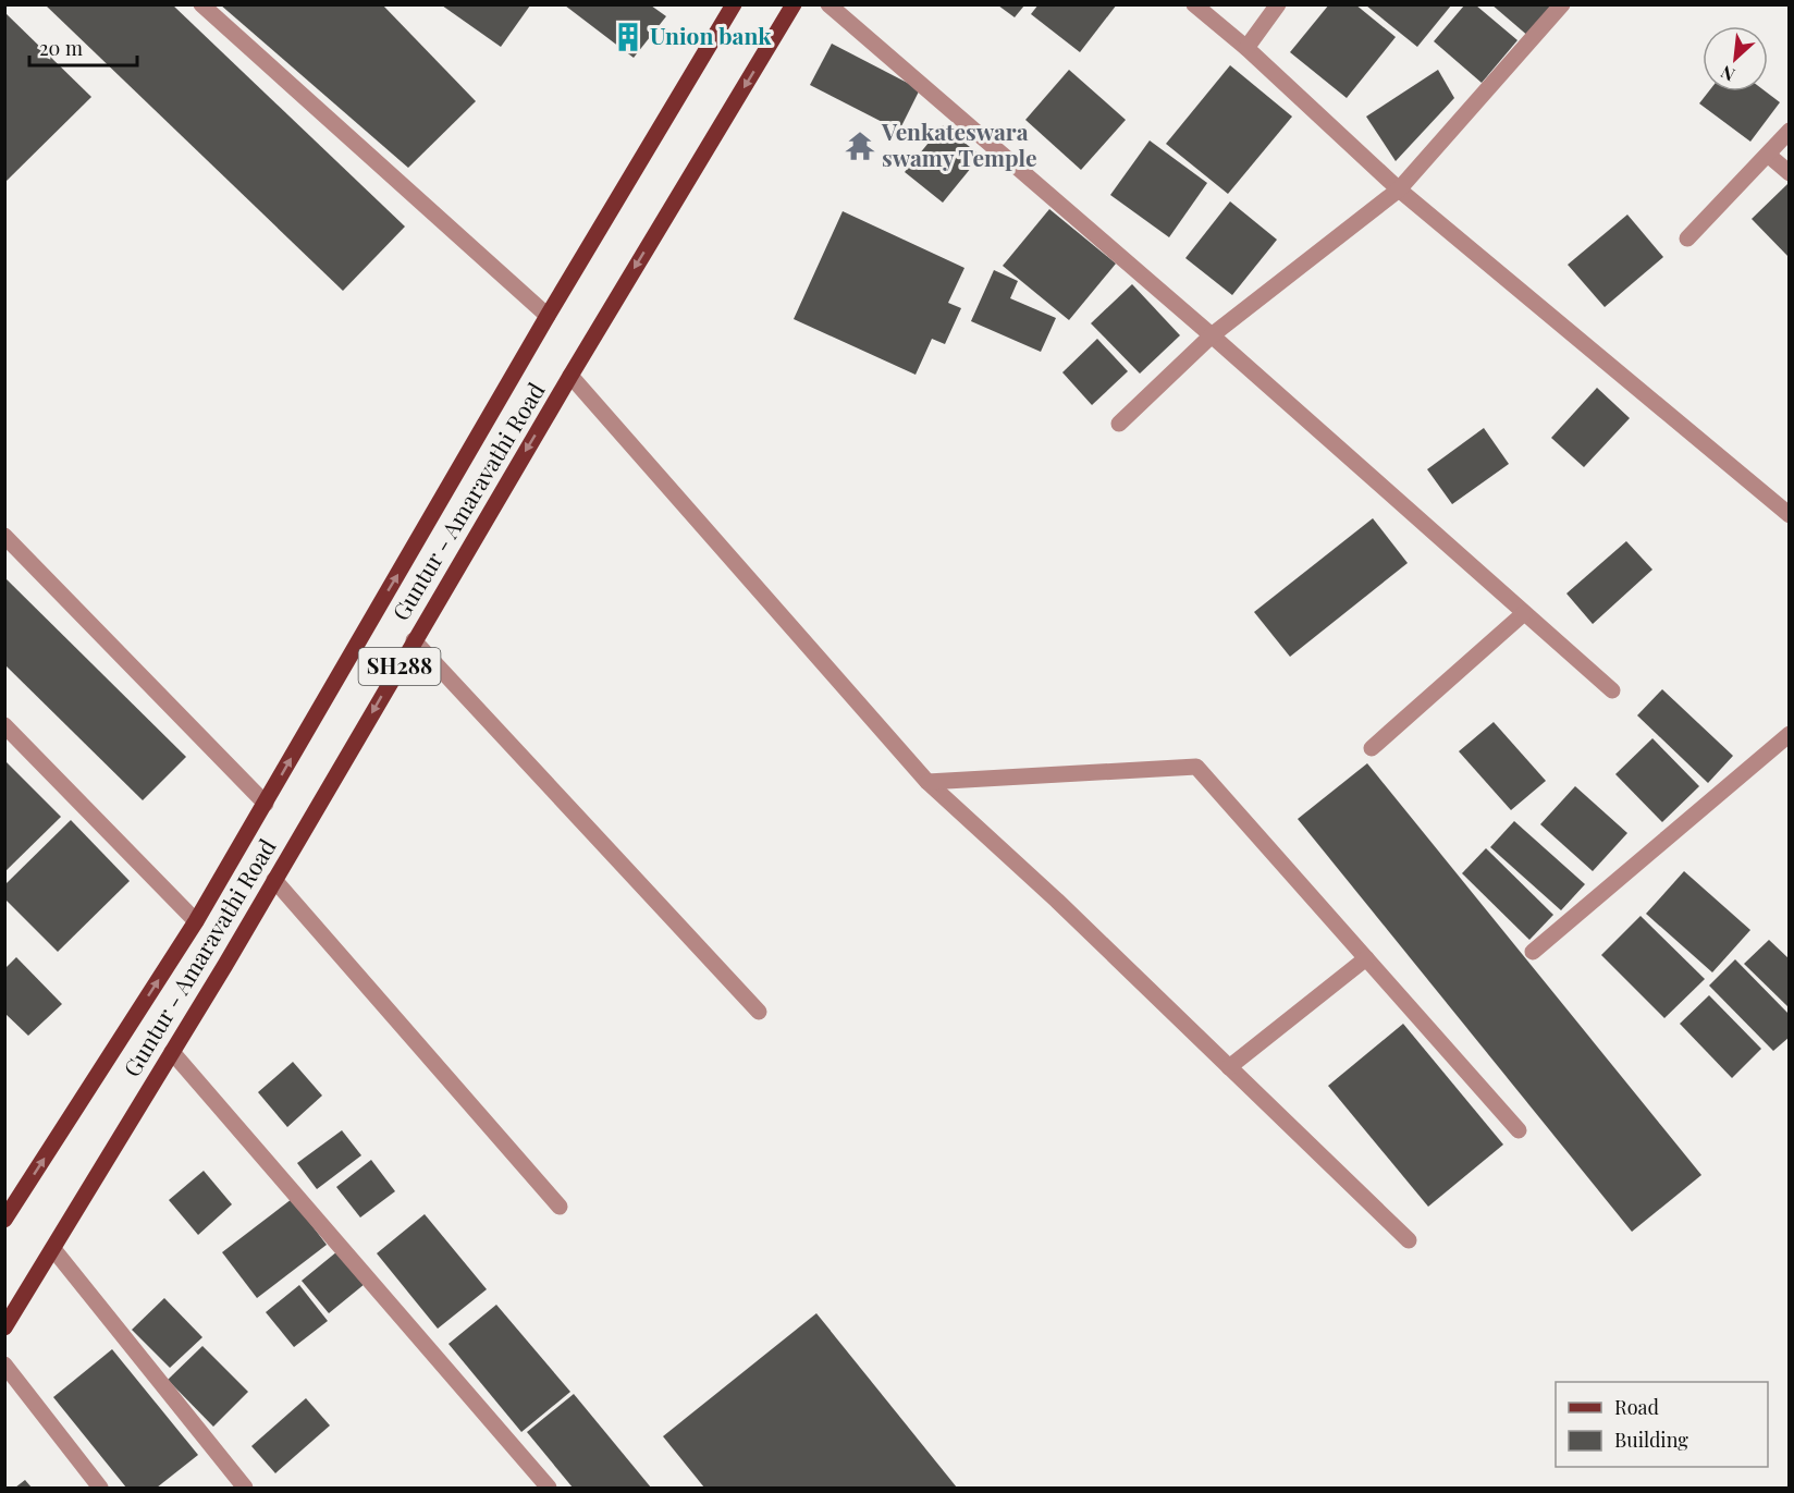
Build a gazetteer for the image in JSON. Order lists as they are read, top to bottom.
{
  "streets": {
    "main road": ["Guntur - Amaravathi Road", "SH288"]
  },
  "places": {
    "building": ["Union bank"],
    "temple": ["Venkateswara swamy Temple"]
  },
  "legend": ["Road", "Building"],
  "scale_bar": "20 m",
  "north": "bottom left"
}
